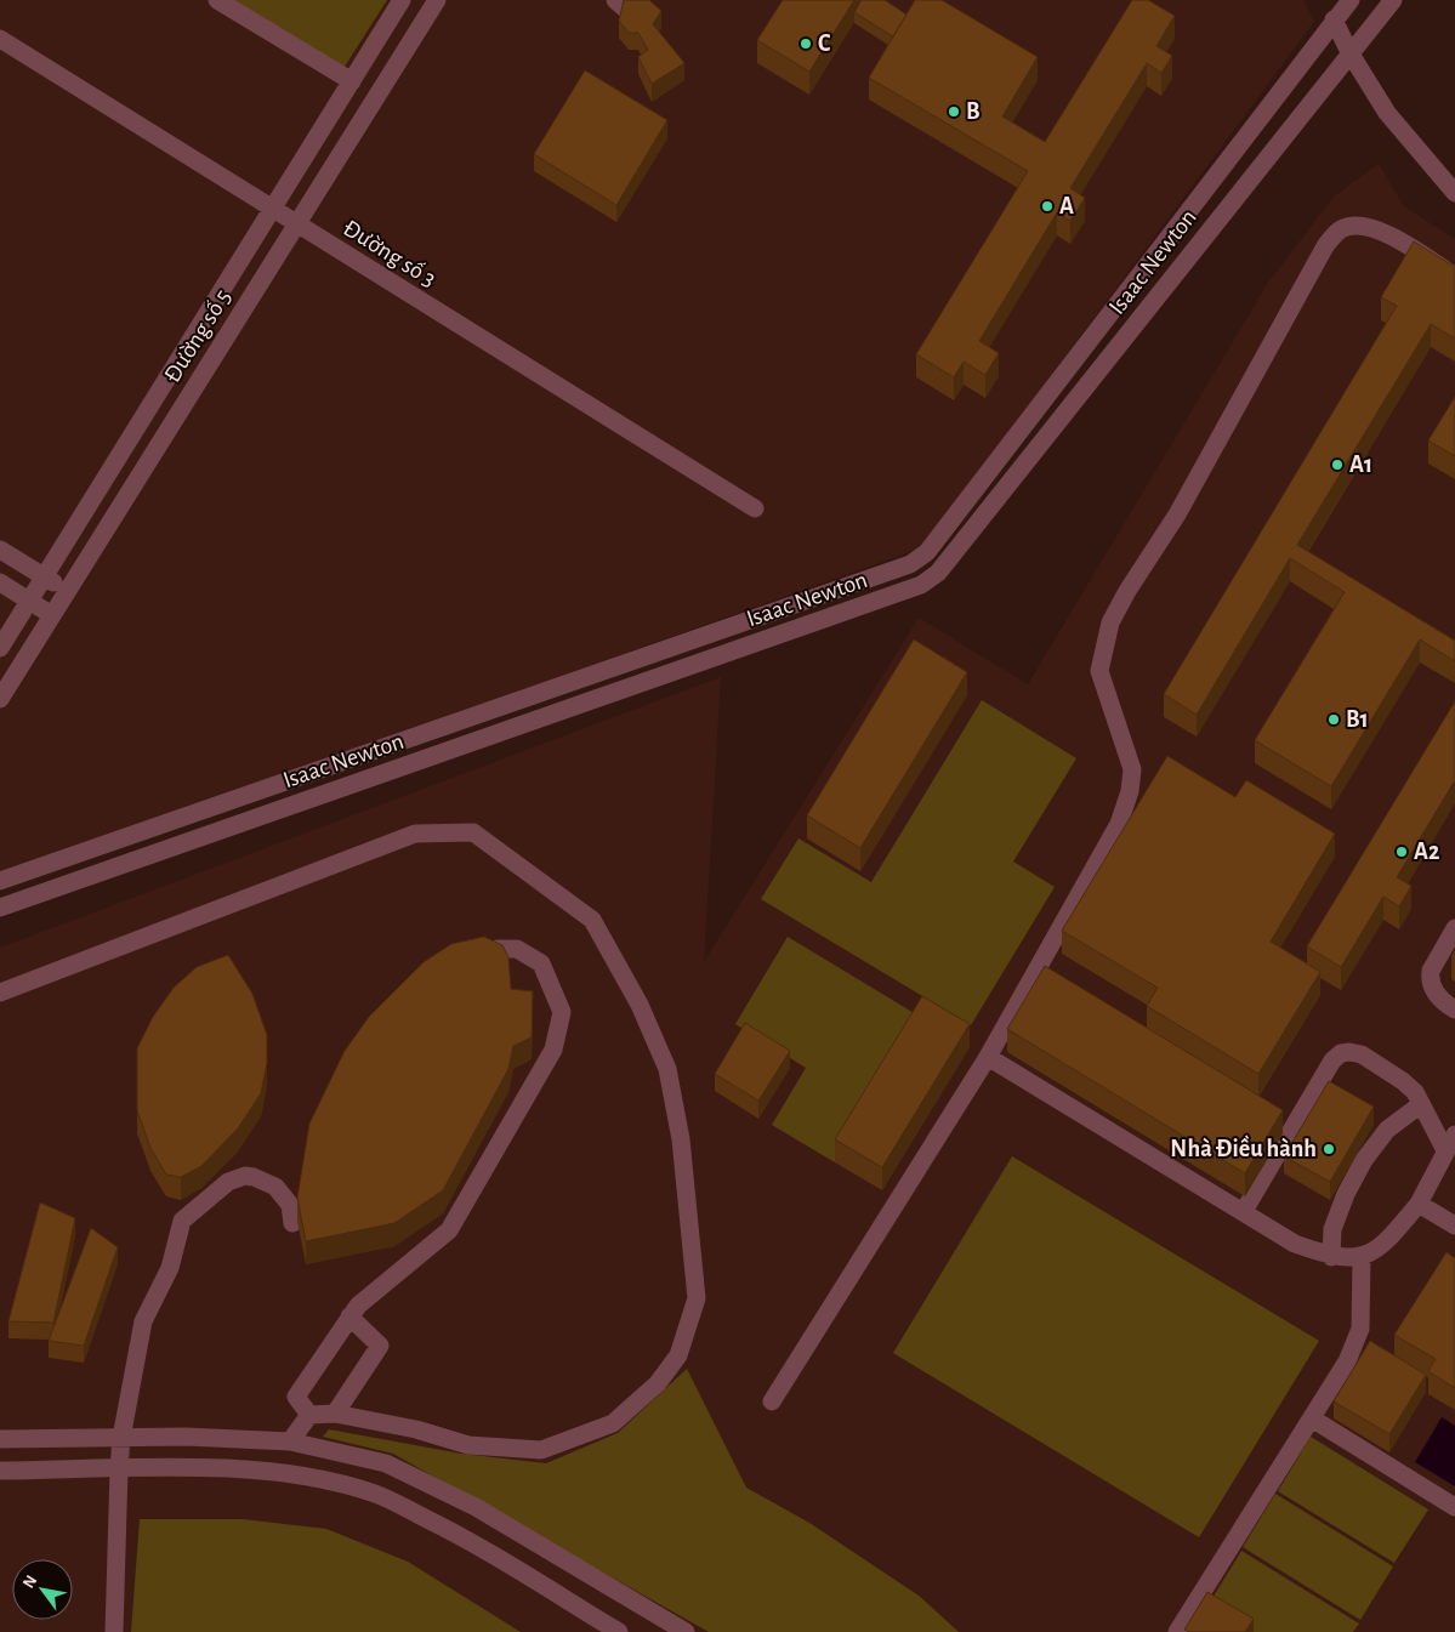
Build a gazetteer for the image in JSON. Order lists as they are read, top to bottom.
{
  "streets": {
    "street": ["Đường số 3", "Isaac Newton", "Đường số 5"]
  },
  "crossings": [
    ["Đường số 3", "Đường số 5"]
  ],
  "places": [
    "C",
    "B",
    "A",
    "A1",
    "B1",
    "A2",
    "Nhà Điều hành"
  ],
  "north": "top left"
}
